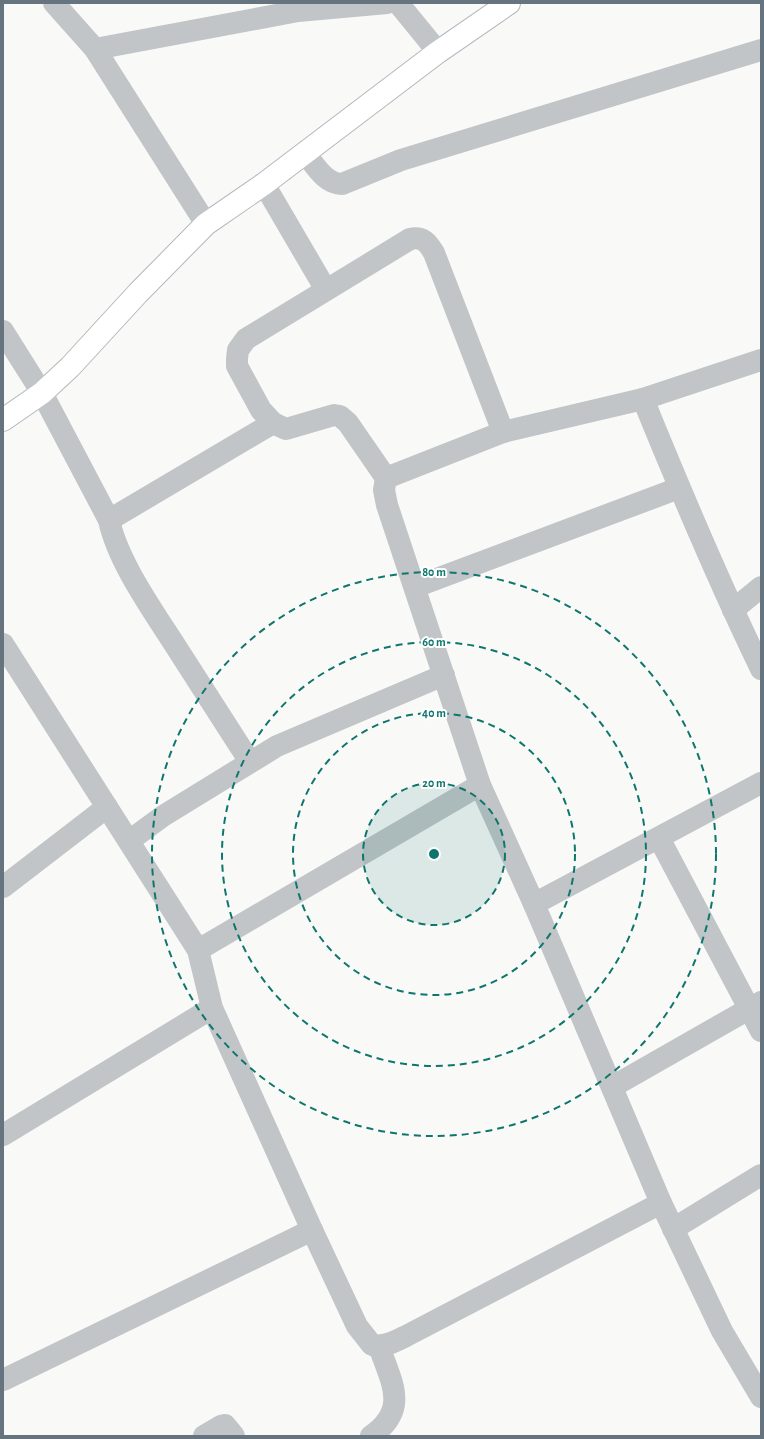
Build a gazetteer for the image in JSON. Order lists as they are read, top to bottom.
{
  "rings": [
    "80 m",
    "60 m",
    "40 m",
    "20 m"
  ]
}
